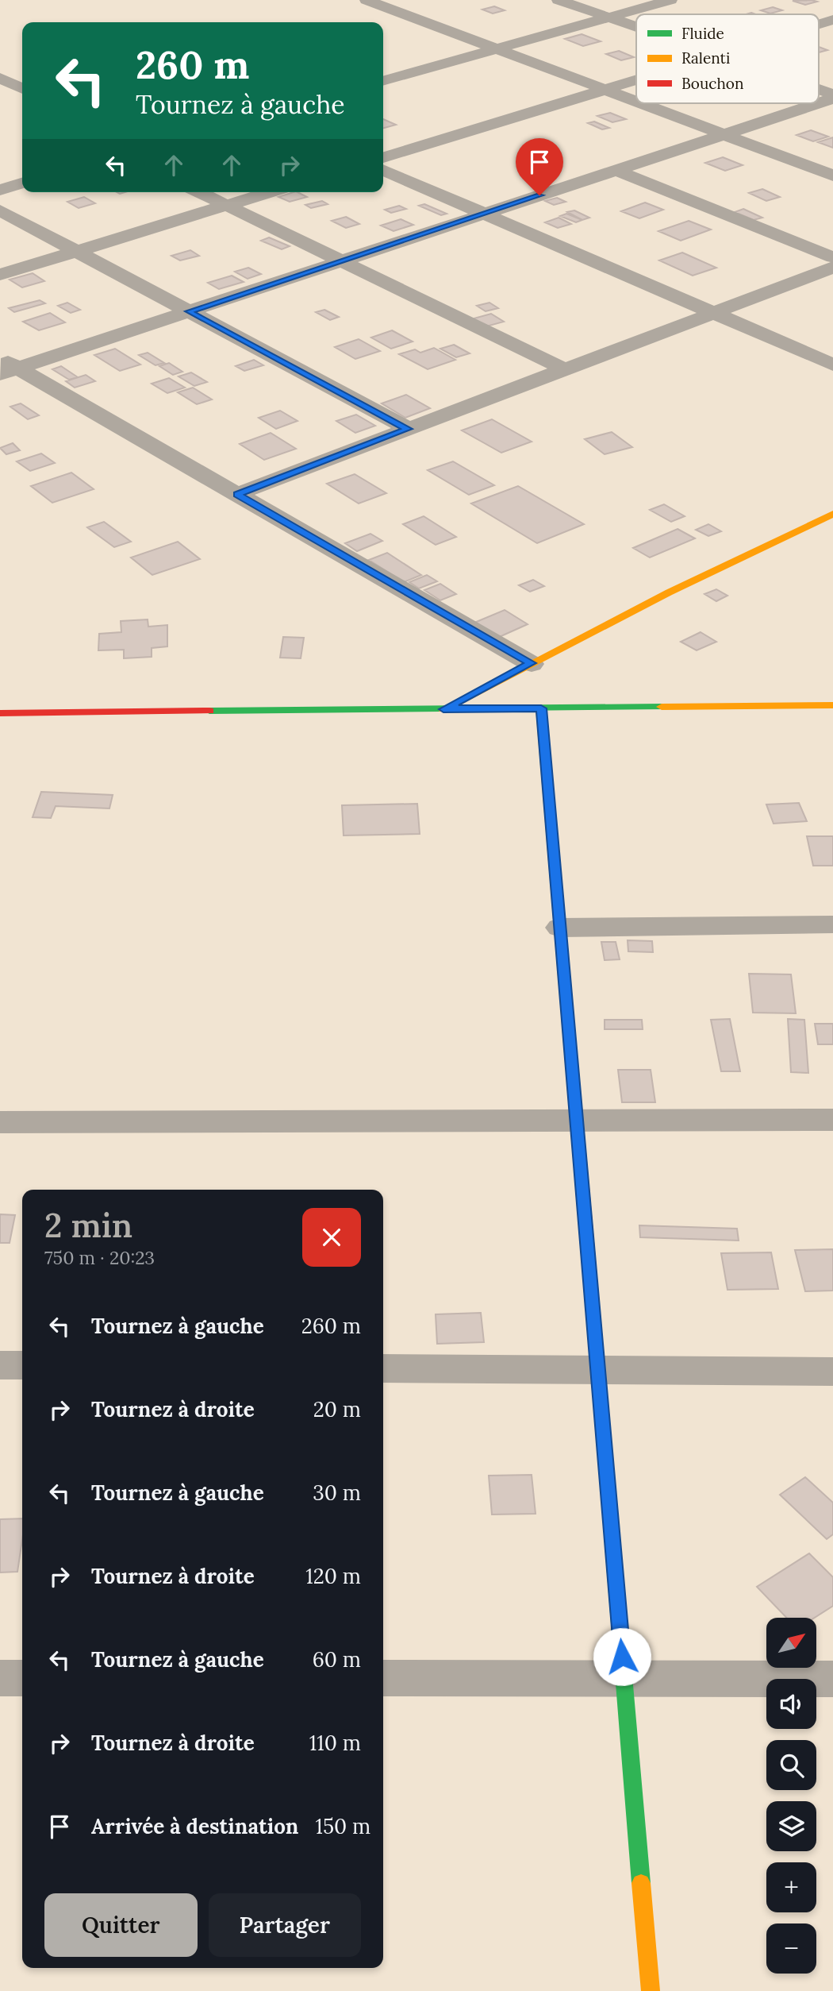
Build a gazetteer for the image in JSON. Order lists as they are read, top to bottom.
{
  "legend": ["Fluide", "Ralenti", "Bouchon"],
  "north": "top right",
  "page": {
    "turn": ["260 m", "Tournez à gauche"],
    "heading": ["2 min", "750 m · 20:23"],
    "list": [
      {
        "name": "Tournez à gauche",
        "value": "260 m"
      },
      {
        "name": "Tournez à droite",
        "value": "20 m"
      },
      {
        "name": "Tournez à gauche",
        "value": "30 m"
      },
      {
        "name": "Tournez à droite",
        "value": "120 m"
      },
      {
        "name": "Tournez à gauche",
        "value": "60 m"
      },
      {
        "name": "Tournez à droite",
        "value": "110 m"
      },
      {
        "name": "Arrivée à destination",
        "value": "150 m"
      }
    ],
    "map_buttons": ["+", "−"],
    "buttons": ["Quitter", "Partager"]
  }
}
